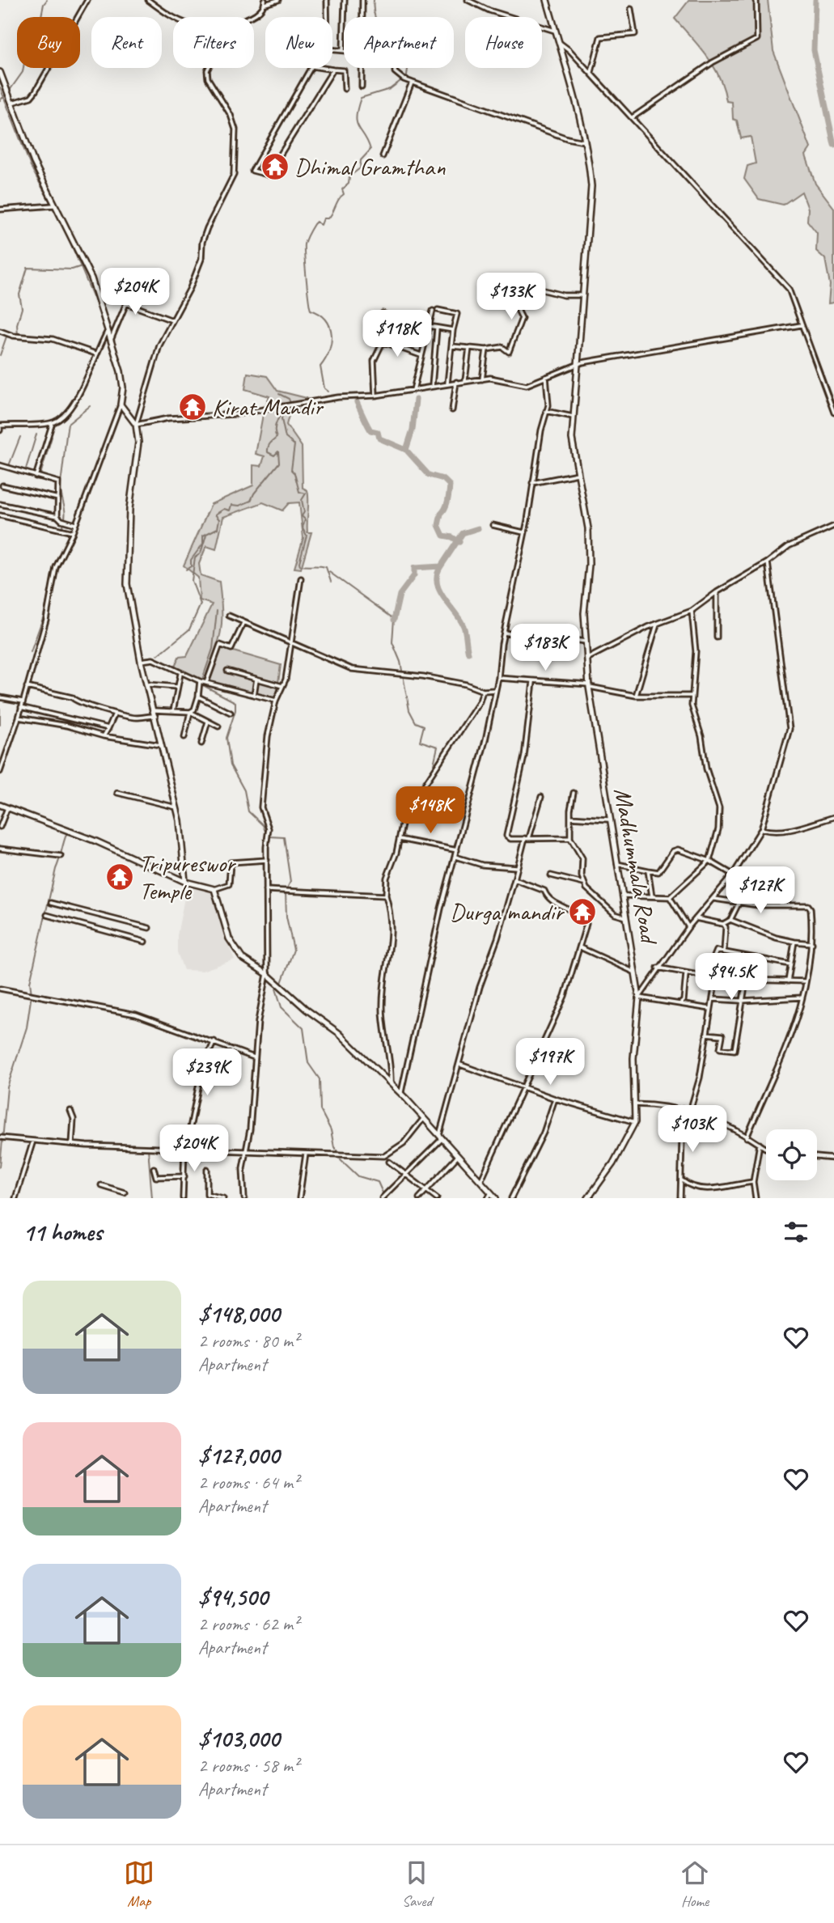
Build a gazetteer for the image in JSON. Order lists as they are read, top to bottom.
{
  "streets": {
    "street": ["Madhummala Road"]
  },
  "places": {
    "temple": [
      "Dhimal Gramthan",
      "Kirat Mandir",
      "Tripureswor Temple",
      "Durga mandir"
    ]
  },
  "page": {
    "chip": [
      "Buy",
      "Rent",
      "Filters",
      "New",
      "Apartment",
      "House"
    ],
    "price": [
      "$204K",
      "$133K",
      "$118K",
      "$183K",
      "$148K",
      "$127K",
      "$94.5K",
      "$197K",
      "$239K",
      "$103K",
      "$204K"
    ],
    "heading": "11 homes",
    "list": [
      {
        "name": "$148,000",
        "note": "2 rooms · 80 m² · Apartment"
      },
      {
        "name": "$127,000",
        "note": "2 rooms · 64 m² · Apartment"
      },
      {
        "name": "$94,500",
        "note": "2 rooms · 62 m² · Apartment"
      },
      {
        "name": "$103,000",
        "note": "2 rooms · 58 m² · Apartment"
      }
    ],
    "tabs": ["Map", "Saved", "Home"]
  }
}
